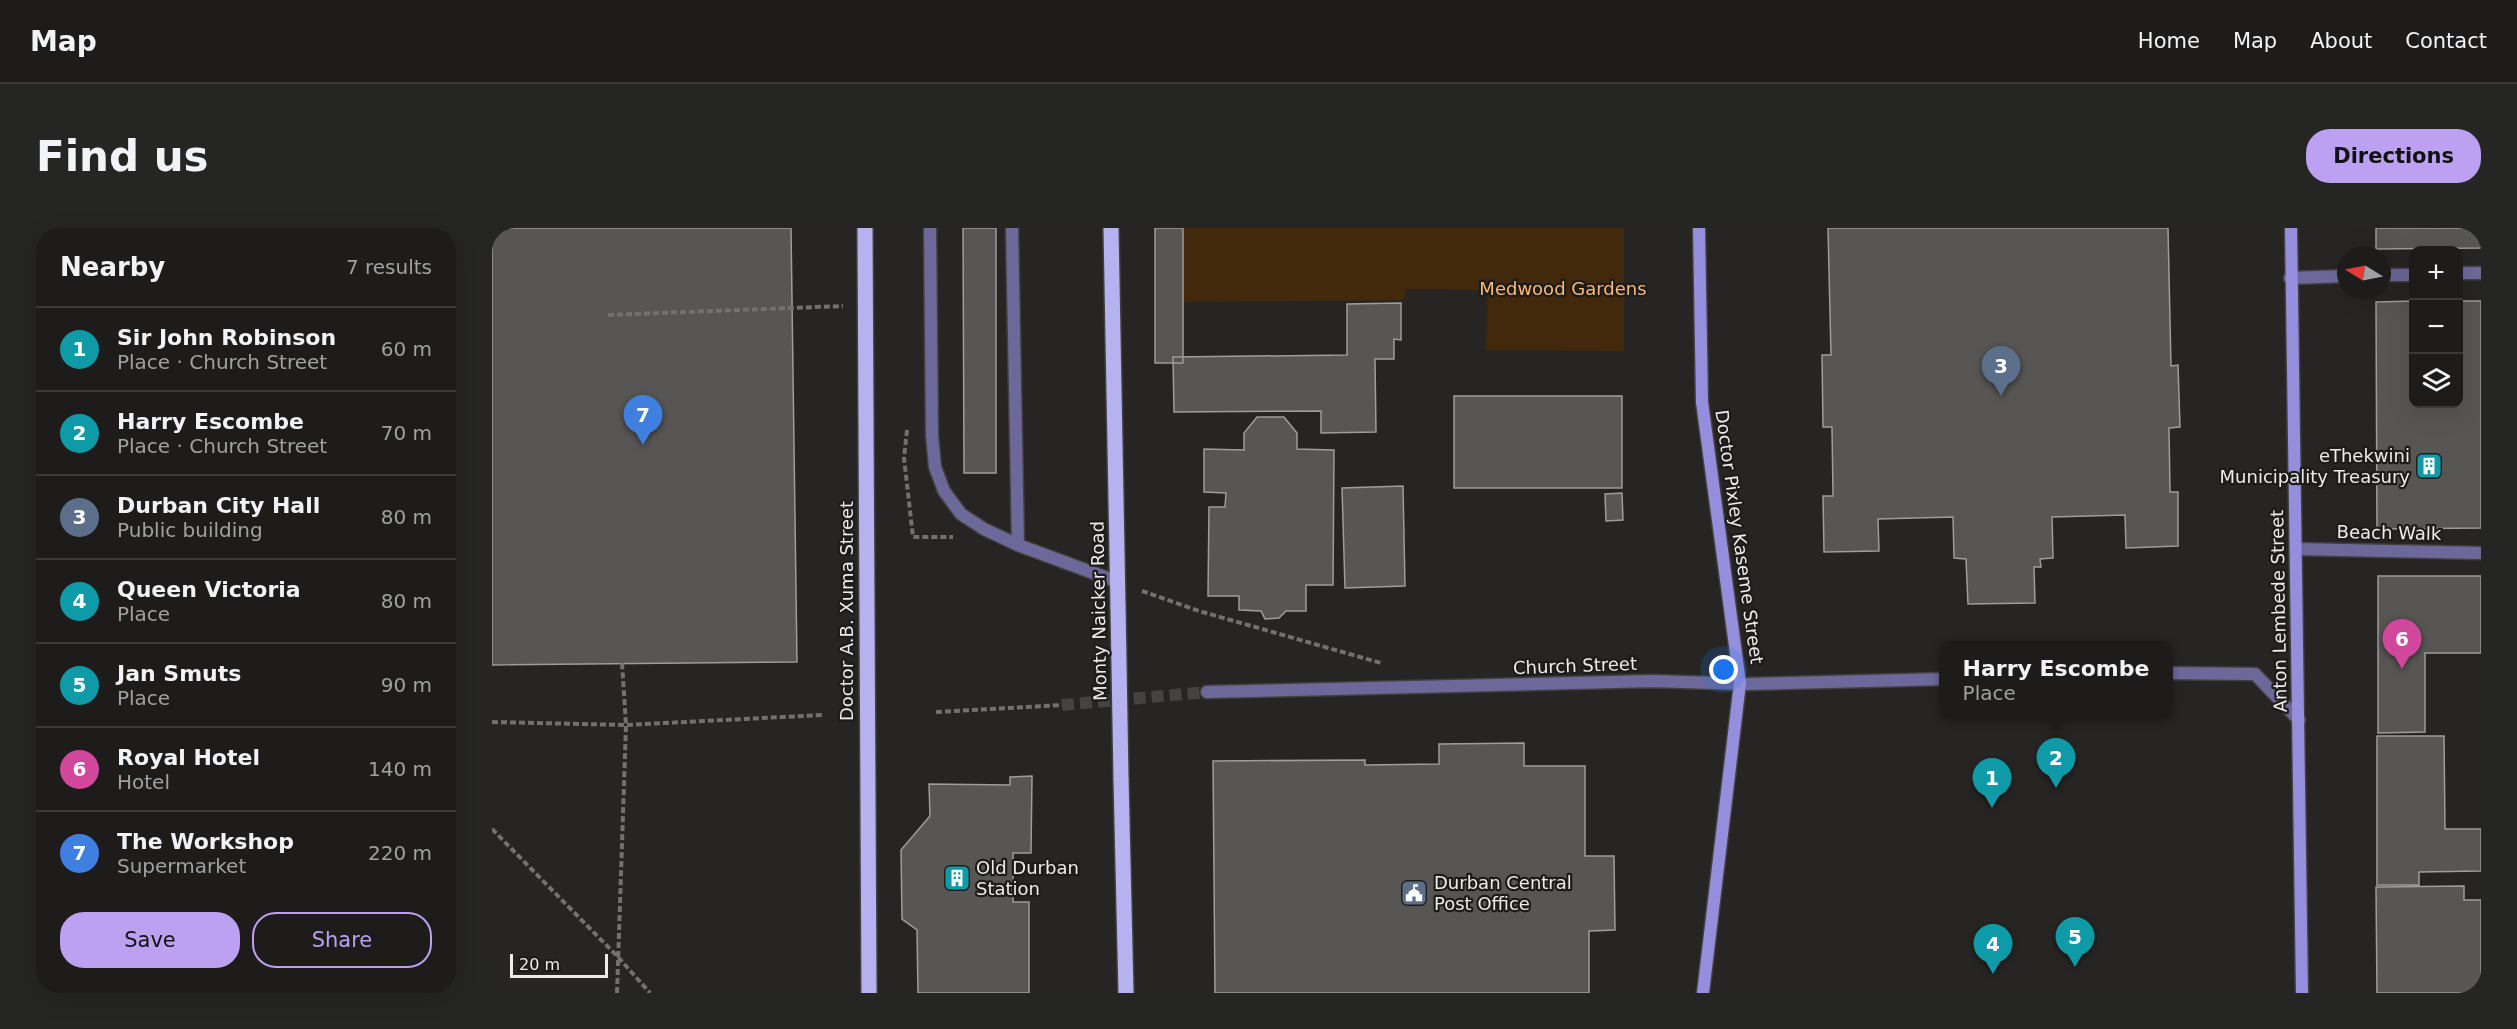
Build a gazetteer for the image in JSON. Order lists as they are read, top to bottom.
{
  "streets": {
    "main road": [
      "Doctor Pixley Kaseme Street",
      "Doctor A.B. Xuma Street",
      "Monty Naicker Road",
      "Anton Lembede Street"
    ],
    "street": ["Beach Walk", "Church Street"]
  },
  "crossings": [
    ["Beach Walk", "Anton Lembede Street"],
    ["Doctor Pixley Kaseme Street", "Church Street"]
  ],
  "parks": ["Medwood Gardens"],
  "places": {
    "building": ["eThekwini Municipality Treasury", "Old Durban Station"],
    "public building": ["Durban Central Post Office"]
  },
  "scale_bar": "20 m",
  "north": "left",
  "page": {
    "header": "Map",
    "nav": [
      "Home",
      "Map",
      "About",
      "Contact"
    ],
    "buttons": [
      "Directions",
      ["Save", "Share"]
    ],
    "title": "Find us",
    "heading": ["Nearby", "7 results"],
    "map_buttons": ["+", "−"],
    "list": [
      {
        "mark": "1",
        "name": "Sir John Robinson",
        "note": "Place · Church Street",
        "value": "60 m"
      },
      {
        "mark": "2",
        "name": "Harry Escombe",
        "note": "Place · Church Street",
        "value": "70 m"
      },
      {
        "mark": "3",
        "name": "Durban City Hall",
        "note": "Public building",
        "value": "80 m"
      },
      {
        "mark": "4",
        "name": "Queen Victoria",
        "note": "Place",
        "value": "80 m"
      },
      {
        "mark": "5",
        "name": "Jan Smuts",
        "note": "Place",
        "value": "90 m"
      },
      {
        "mark": "6",
        "name": "Royal Hotel",
        "note": "Hotel",
        "value": "140 m"
      },
      {
        "mark": "7",
        "name": "The Workshop",
        "note": "Supermarket",
        "value": "220 m"
      }
    ],
    "pins": [
      "3",
      "7",
      "6",
      "2",
      "1",
      "5",
      "4"
    ],
    "popup": ["Harry Escombe", "Place"],
    "scale": "20 m"
  }
}
